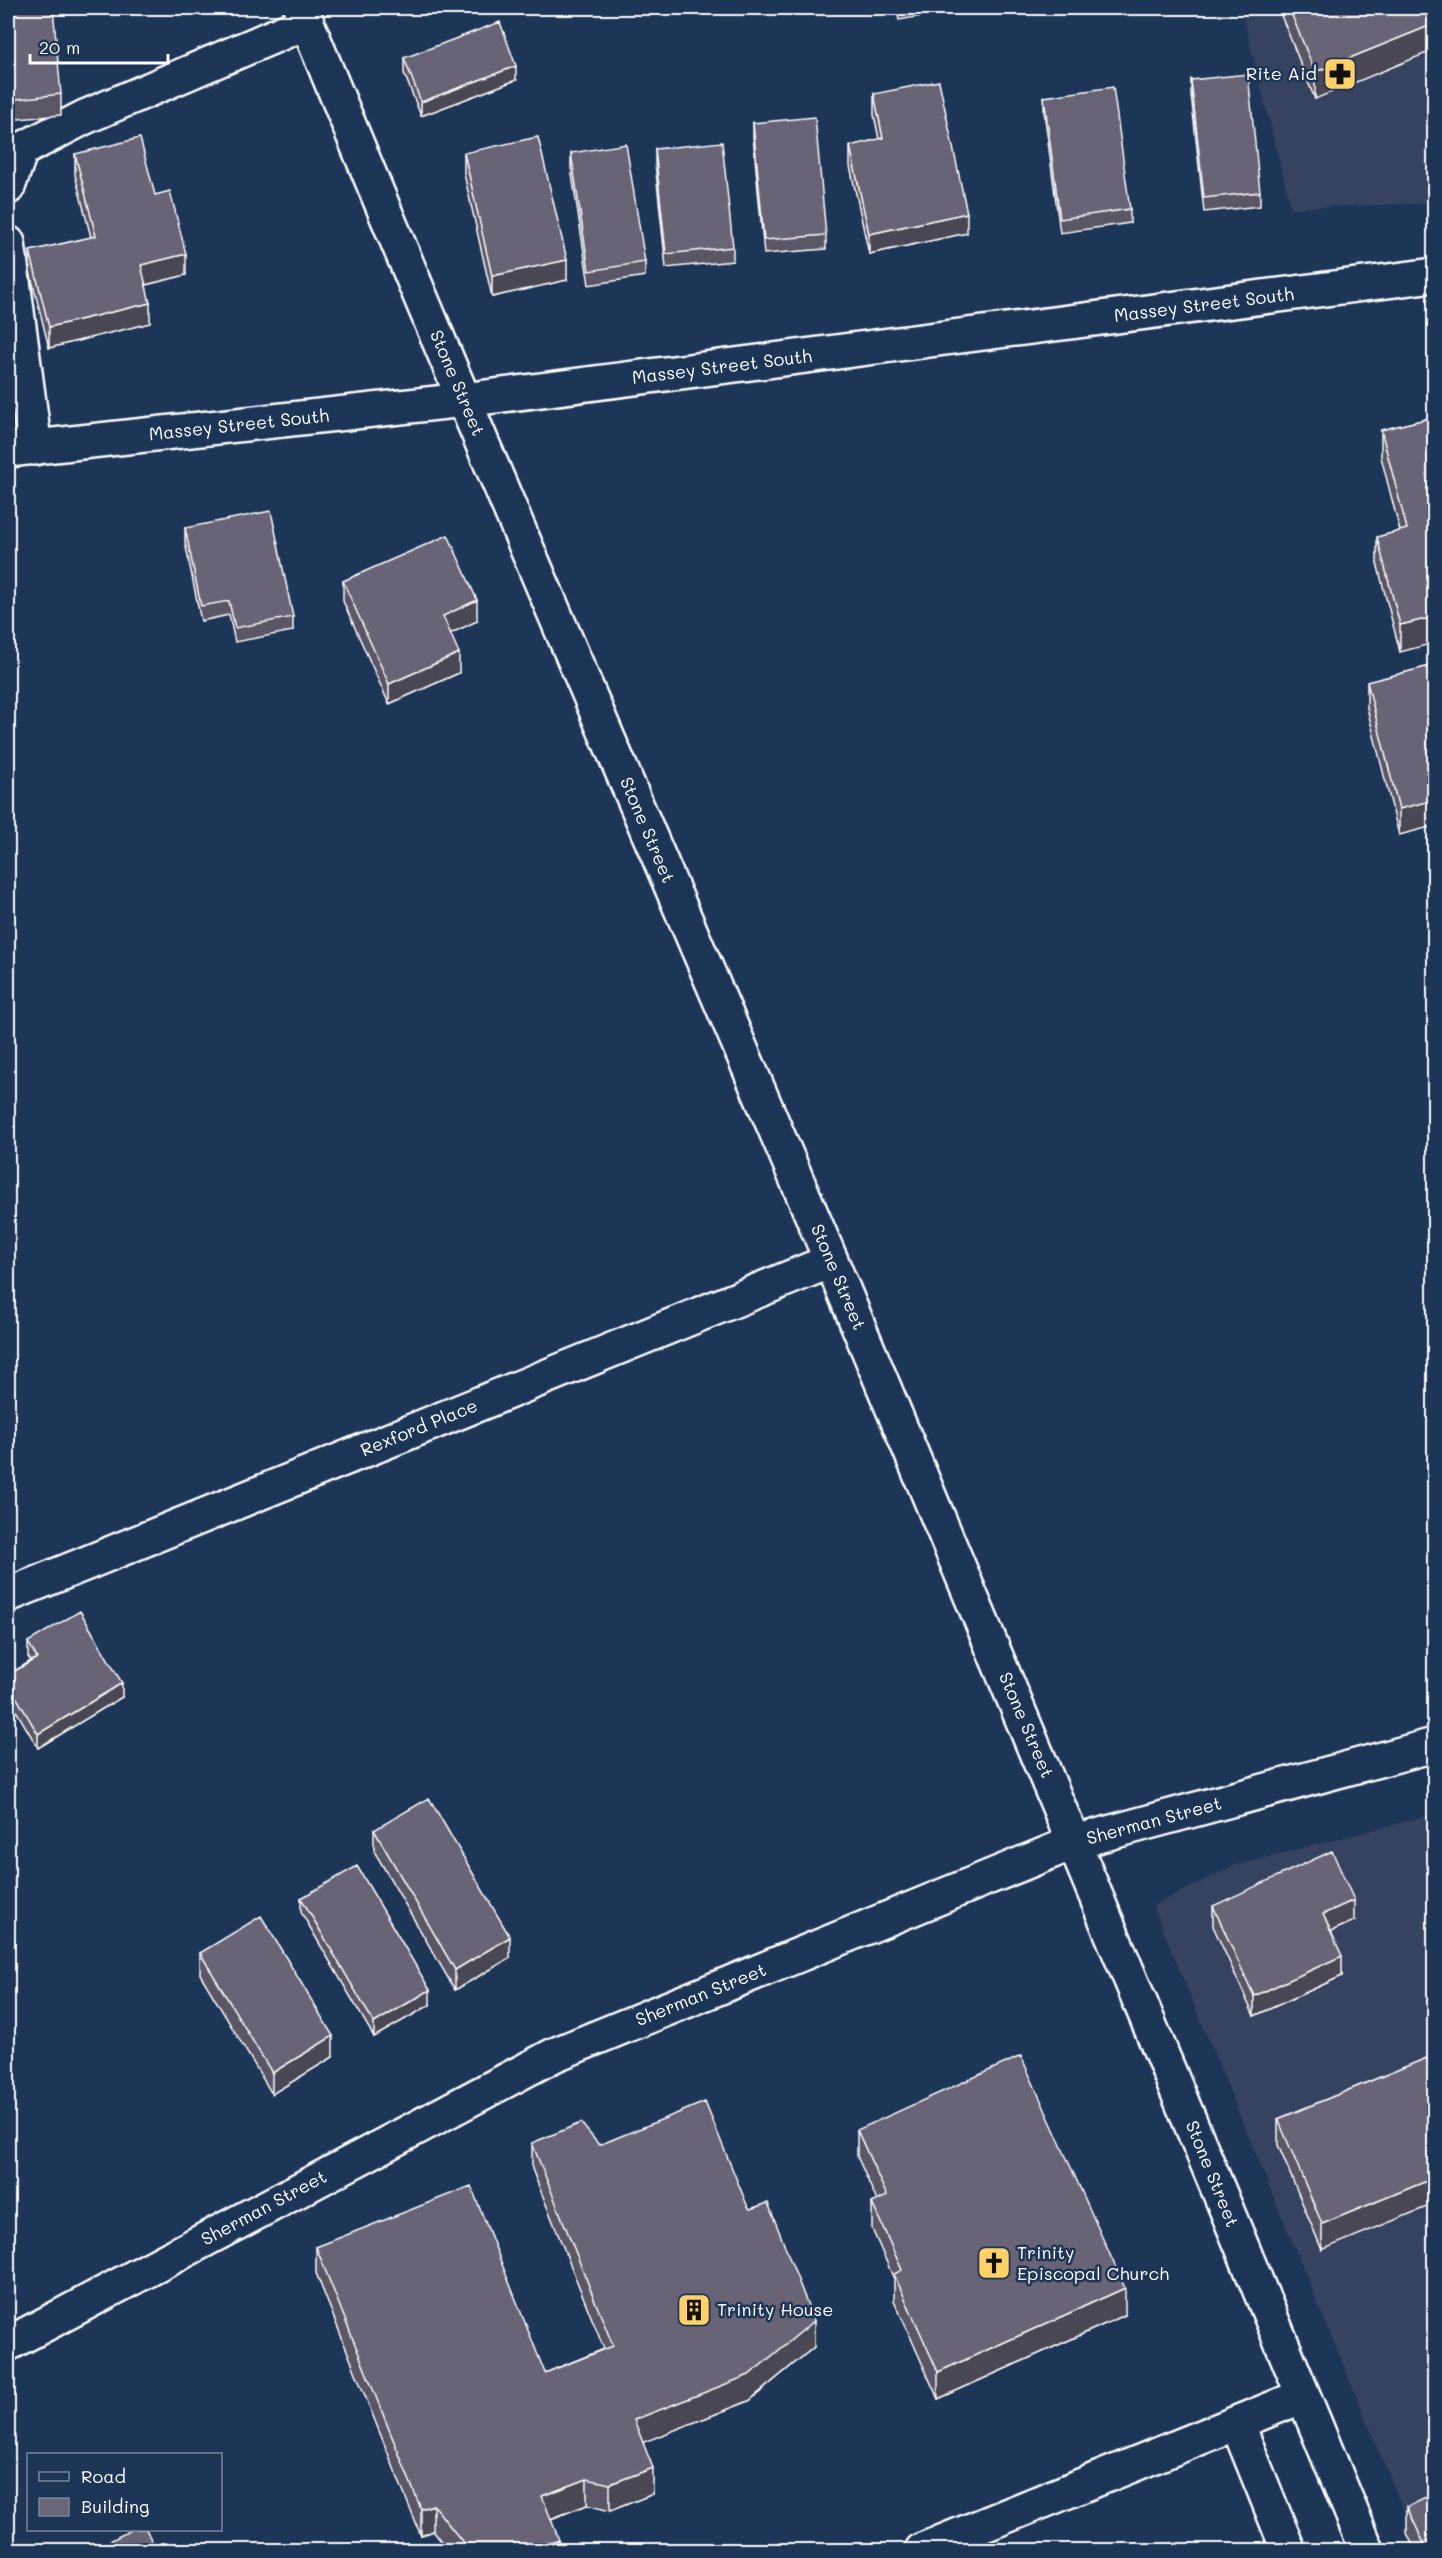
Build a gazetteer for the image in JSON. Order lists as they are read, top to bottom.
{
  "streets": {
    "street": [
      "Massey Street South",
      "Stone Street",
      "Rexford Place",
      "Sherman Street"
    ]
  },
  "crossings": [
    ["Massey Street South", "Stone Street"],
    ["Stone Street", "Rexford Place"],
    ["Stone Street", "Sherman Street"]
  ],
  "places": {
    "pharmacy": ["Rite Aid"],
    "church": ["Trinity Episcopal Church"],
    "building": ["Trinity House"]
  },
  "legend": ["Road", "Building"],
  "scale_bar": "20 m"
}
